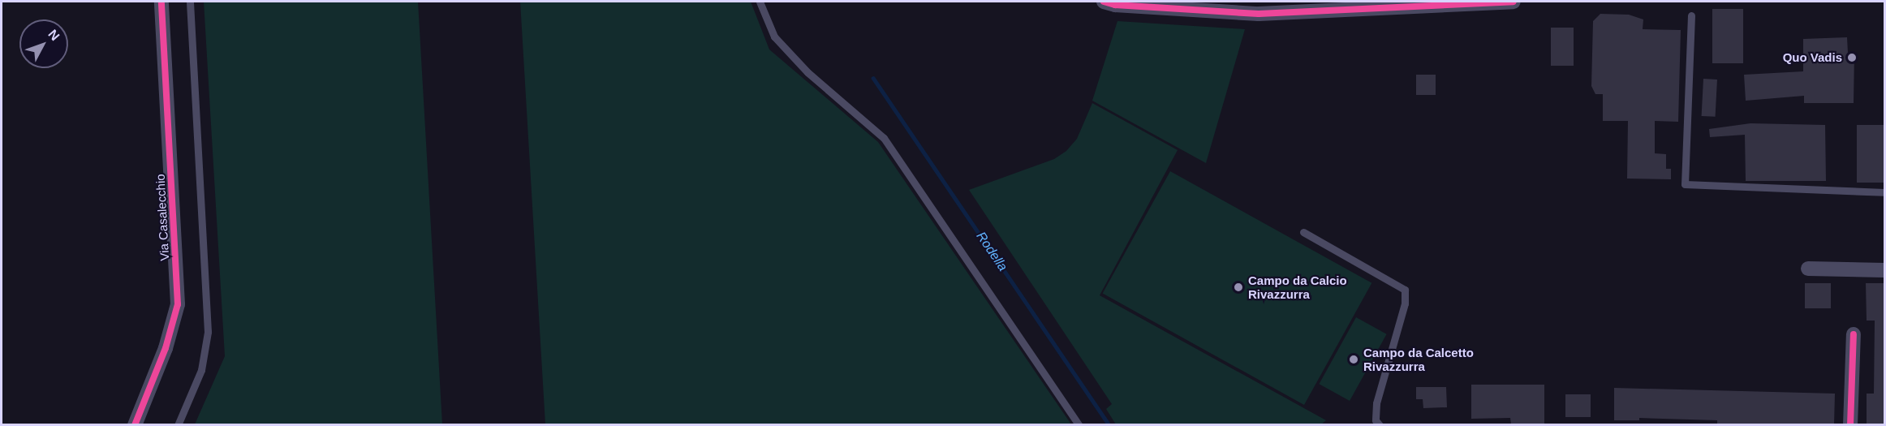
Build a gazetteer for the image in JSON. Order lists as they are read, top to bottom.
{
  "streets": {
    "street": ["Via Casalecchio"]
  },
  "water": ["Rodella"],
  "places": ["Quo Vadis", "Campo da Calcio Rivazzurra", "Campo da Calcetto Rivazzurra"],
  "north": "top right"
}
